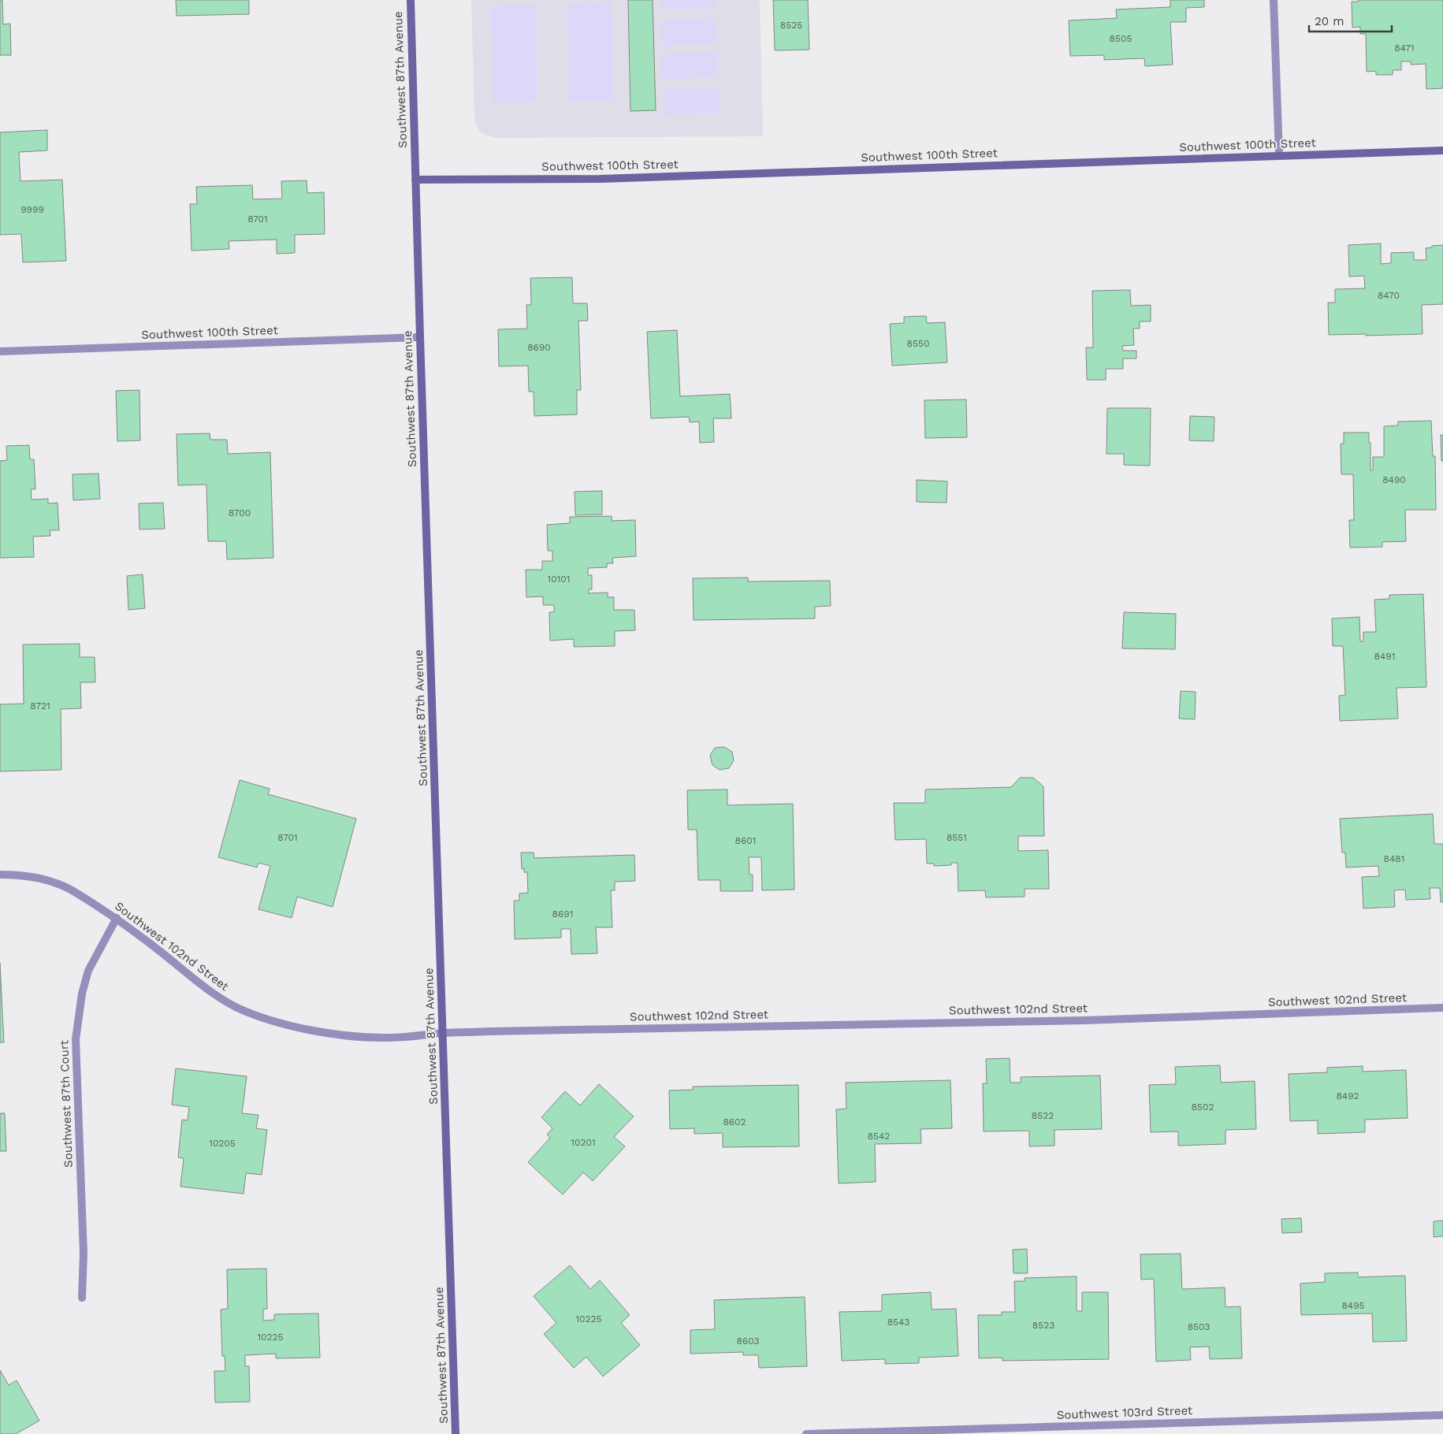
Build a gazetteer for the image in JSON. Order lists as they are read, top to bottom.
{
  "streets": {
    "main road": ["Southwest 87th Avenue", "Southwest 100th Street"],
    "street": ["Southwest 102nd Street", "Southwest 87th Court", "Southwest 103rd Street"]
  },
  "crossings": [
    ["Southwest 87th Avenue", "Southwest 100th Street"],
    ["Southwest 87th Avenue", "Southwest 102nd Street"],
    ["Southwest 102nd Street", "Southwest 87th Court"]
  ],
  "house_numbers": [
    "8525",
    "8505",
    "8471",
    "9999",
    "8701",
    "8470",
    "8550",
    "8690",
    "8490",
    "8700",
    "10101",
    "8491",
    "8721",
    "8701",
    "8551",
    "8601",
    "8481",
    "8691",
    "8492",
    "8502",
    "8522",
    "8602",
    "8542",
    "10201",
    "10205",
    "8495",
    "10225",
    "8543",
    "8523",
    "8503",
    "10225",
    "8603"
  ],
  "scale_bar": "20 m"
}
